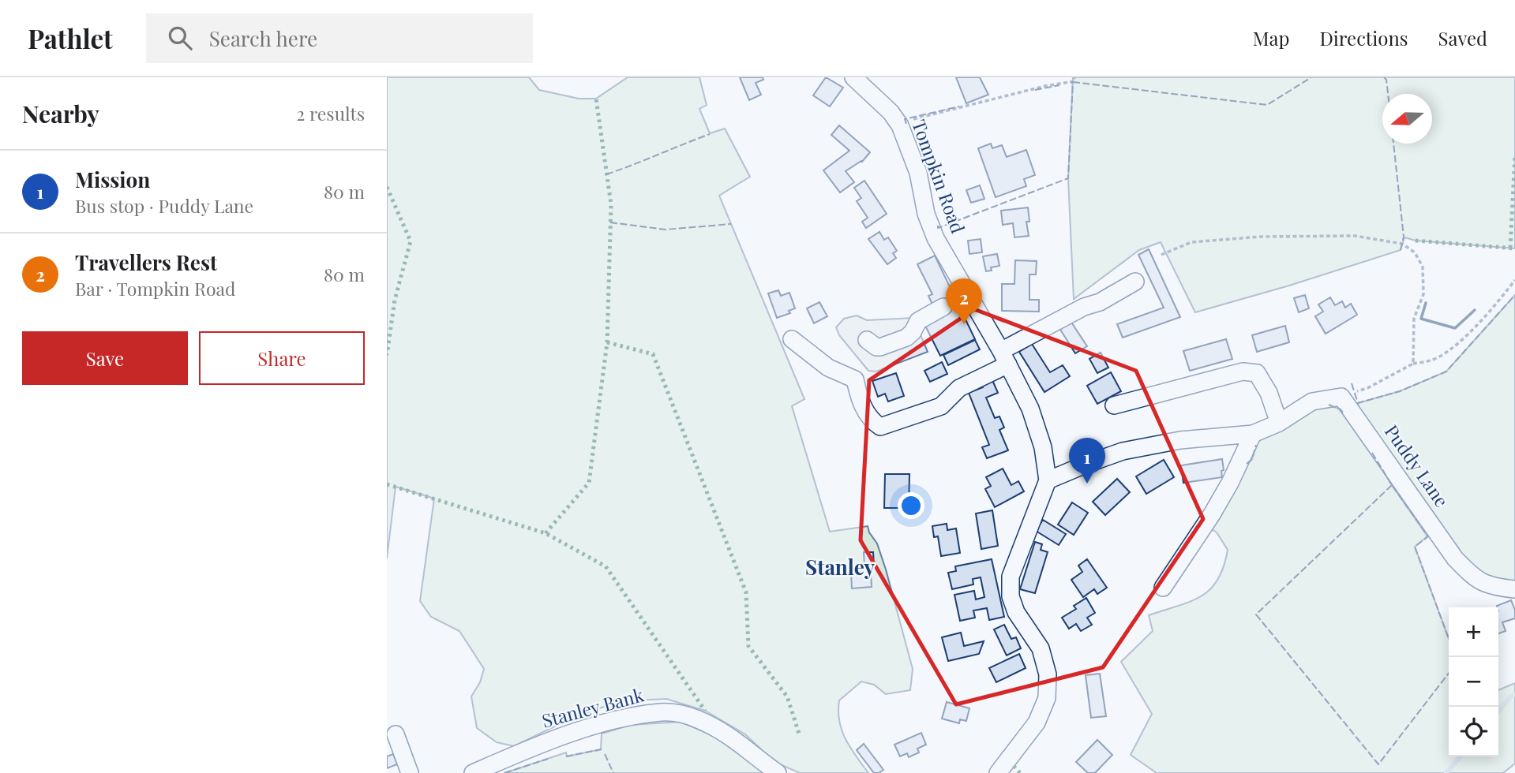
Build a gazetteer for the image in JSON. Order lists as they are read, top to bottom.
{
  "streets": {
    "street": ["Tompkin Road", "Puddy Lane", "Stanley Bank"]
  },
  "districts": ["Stanley"],
  "north": "left",
  "page": {
    "header": "Pathlet",
    "search": "Search here",
    "nav": ["Map", "Directions", "Saved"],
    "heading": ["Nearby", "2 results"],
    "list": [
      {
        "mark": "1",
        "name": "Mission",
        "note": "Bus stop · Puddy Lane",
        "value": "80 m"
      },
      {
        "mark": "2",
        "name": "Travellers Rest",
        "note": "Bar · Tompkin Road",
        "value": "80 m"
      }
    ],
    "pins": ["2", "1"],
    "buttons": ["Save", "Share"],
    "map_buttons": ["+", "−"]
  }
}
